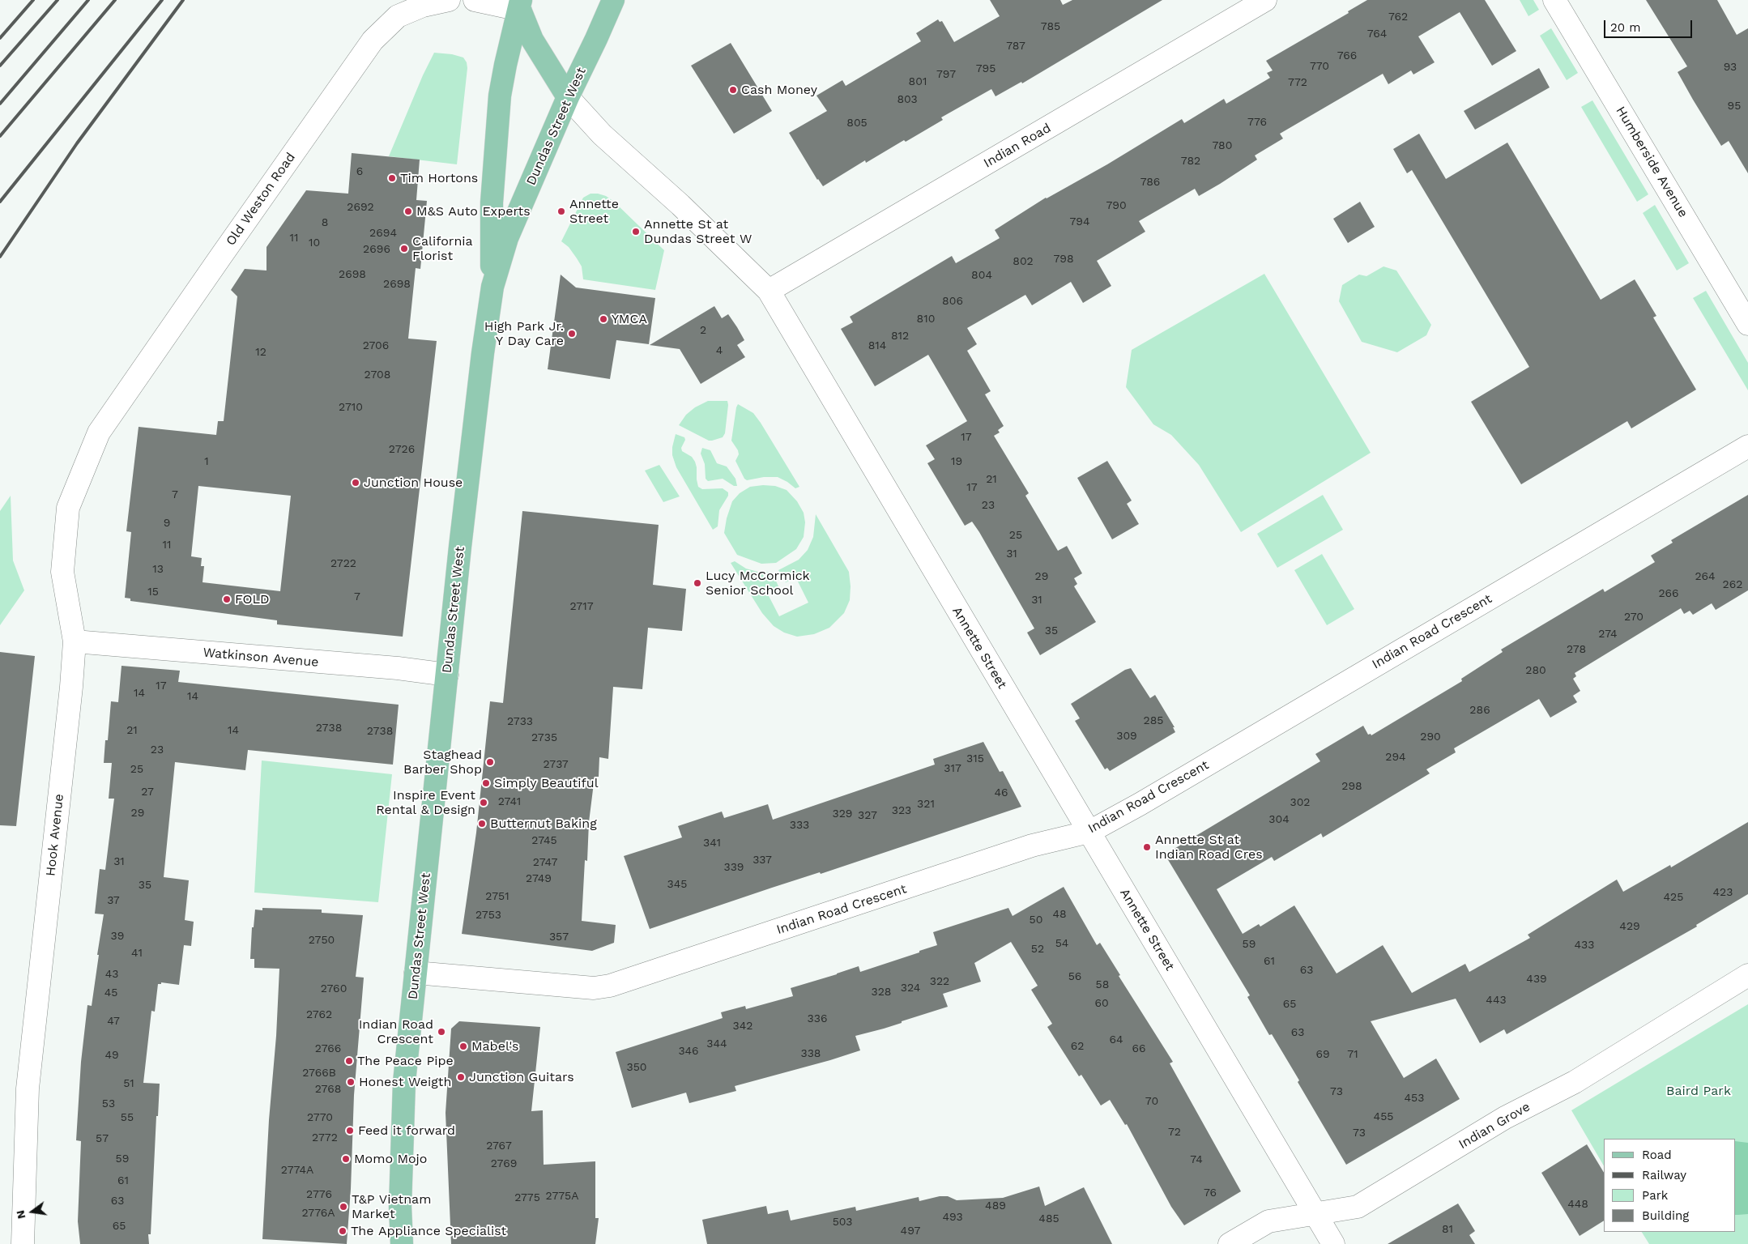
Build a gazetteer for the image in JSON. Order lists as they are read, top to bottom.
{
  "streets": {
    "main road": ["Dundas Street West"],
    "street": [
      "Indian Road",
      "Humberside Avenue",
      "Old Weston Road",
      "Indian Road Crescent",
      "Annette Street",
      "Watkinson Avenue",
      "Hook Avenue",
      "Indian Grove"
    ]
  },
  "crossings": [
    ["Dundas Street West", "Indian Road Crescent"],
    ["Dundas Street West", "Annette Street"],
    ["Dundas Street West", "Watkinson Avenue"],
    ["Indian Road", "Annette Street"],
    ["Old Weston Road", "Hook Avenue"],
    ["Indian Road Crescent", "Annette Street"],
    ["Annette Street", "Indian Grove"],
    ["Watkinson Avenue", "Hook Avenue"]
  ],
  "parks": ["Baird Park"],
  "places": [
    "Cash Money",
    "Tim Hortons",
    "M&S Auto Experts",
    "Annette Street",
    "Annette St at Dundas Street W",
    "California Florist",
    "YMCA",
    "High Park Jr. Y Day Care",
    "Junction House",
    "Lucy McCormick Senior School",
    "FOLD",
    "Staghead Barber Shop",
    "Simply Beautiful",
    "Inspire Event Rental & Design",
    "Butternut Baking",
    "Annette St at Indian Road Cres",
    "Indian Road Crescent",
    "Mabel's",
    "The Peace Pipe",
    "Junction Guitars",
    "Honest Weigth",
    "Feed it forward",
    "Momo Mojo",
    "T&P Vietnam Market",
    "The Appliance Specialist"
  ],
  "house_numbers": [
    "762",
    "785",
    "764",
    "787",
    "766",
    "770",
    "93",
    "795",
    "797",
    "801",
    "772",
    "803",
    "95",
    "776",
    "805",
    "780",
    "782",
    "6",
    "786",
    "790",
    "2692",
    "794",
    "8",
    "2694",
    "11",
    "10",
    "2696",
    "798",
    "802",
    "2698",
    "804",
    "2698",
    "806",
    "810",
    "2",
    "812",
    "2706",
    "814",
    "4",
    "12",
    "2708",
    "2710",
    "17",
    "2726",
    "1",
    "19",
    "21",
    "17",
    "7",
    "23",
    "9",
    "25",
    "11",
    "31",
    "2722",
    "13",
    "29",
    "264",
    "262",
    "15",
    "266",
    "7",
    "31",
    "2717",
    "270",
    "35",
    "274",
    "278",
    "280",
    "17",
    "14",
    "14",
    "286",
    "285",
    "2733",
    "2738",
    "21",
    "14",
    "2738",
    "309",
    "290",
    "2735",
    "23",
    "294",
    "315",
    "2737",
    "317",
    "25",
    "298",
    "27",
    "46",
    "2741",
    "302",
    "321",
    "323",
    "29",
    "329",
    "327",
    "304",
    "333",
    "2745",
    "341",
    "337",
    "31",
    "2747",
    "339",
    "2749",
    "345",
    "35",
    "423",
    "2751",
    "425",
    "37",
    "48",
    "2753",
    "50",
    "429",
    "39",
    "357",
    "2750",
    "54",
    "59",
    "433",
    "52",
    "41",
    "61",
    "63",
    "43",
    "56",
    "439",
    "322",
    "58",
    "324",
    "2760",
    "328",
    "45",
    "443",
    "60",
    "65",
    "2762",
    "336",
    "47",
    "342",
    "63",
    "64",
    "344",
    "62",
    "2766",
    "66",
    "346",
    "338",
    "69",
    "71",
    "49",
    "350",
    "2766B",
    "51",
    "2768",
    "73",
    "453",
    "70",
    "53",
    "455",
    "55",
    "2770",
    "72",
    "73",
    "2772",
    "57",
    "2767",
    "59",
    "74",
    "2769",
    "2774A",
    "61",
    "76",
    "2776",
    "2775A",
    "2775",
    "63",
    "448",
    "489",
    "2776A",
    "493",
    "485",
    "503",
    "65",
    "81",
    "497"
  ],
  "legend": [
    "Road",
    "Railway",
    "Park",
    "Building"
  ],
  "scale_bar": "20 m",
  "north": "left"
}
